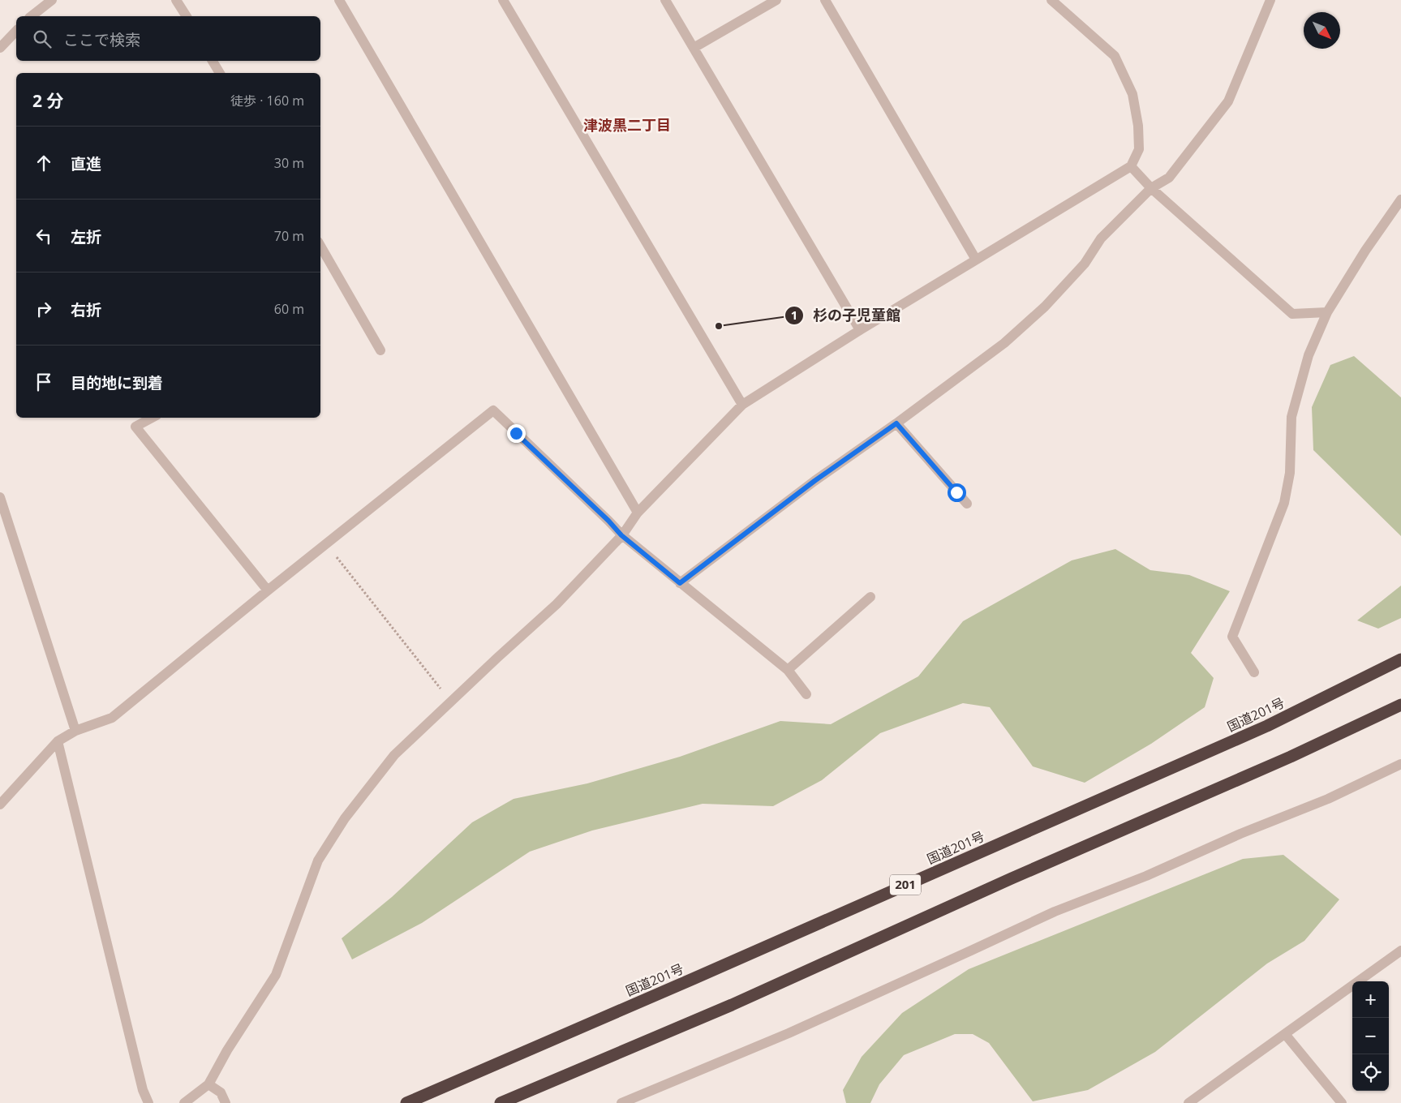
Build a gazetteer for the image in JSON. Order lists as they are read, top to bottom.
{
  "streets": {
    "highway": ["国道201号", "201"]
  },
  "districts": ["津波黒二丁目"],
  "places": ["杉の子児童館"],
  "north": "bottom right",
  "page": {
    "search": "ここで検索",
    "heading": ["2 分", "徒歩 · 160 m"],
    "list": [
      ["直進", "30 m"],
      ["左折", "70 m"],
      ["右折", "60 m"],
      "目的地に到着"
    ],
    "map_buttons": ["+", "−"]
  }
}
